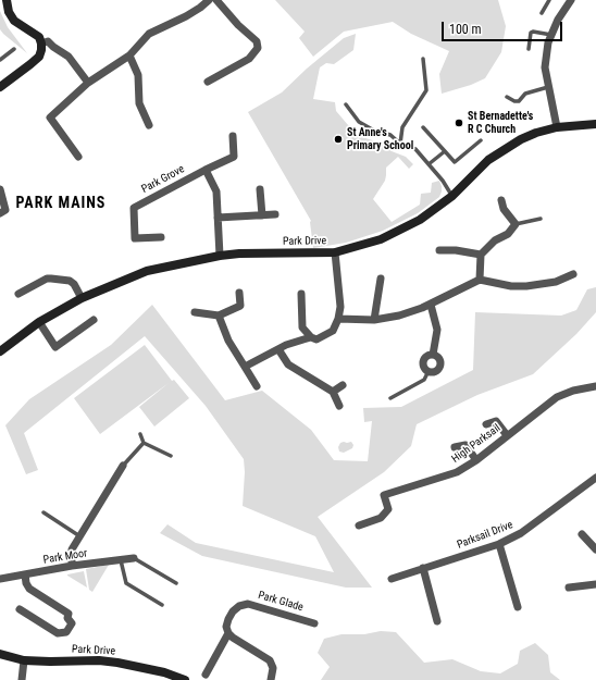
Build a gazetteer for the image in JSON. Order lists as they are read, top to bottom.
{
  "streets": {
    "street": [
      "Park Grove",
      "Park Drive",
      "High Parksail",
      "Parksail Drive",
      "Park Moor",
      "Park Glade"
    ]
  },
  "districts": ["PARK MAINS"],
  "places": ["St Bernadette's R C Church", "St Anne's Primary School"],
  "scale_bar": "100 m"
}
